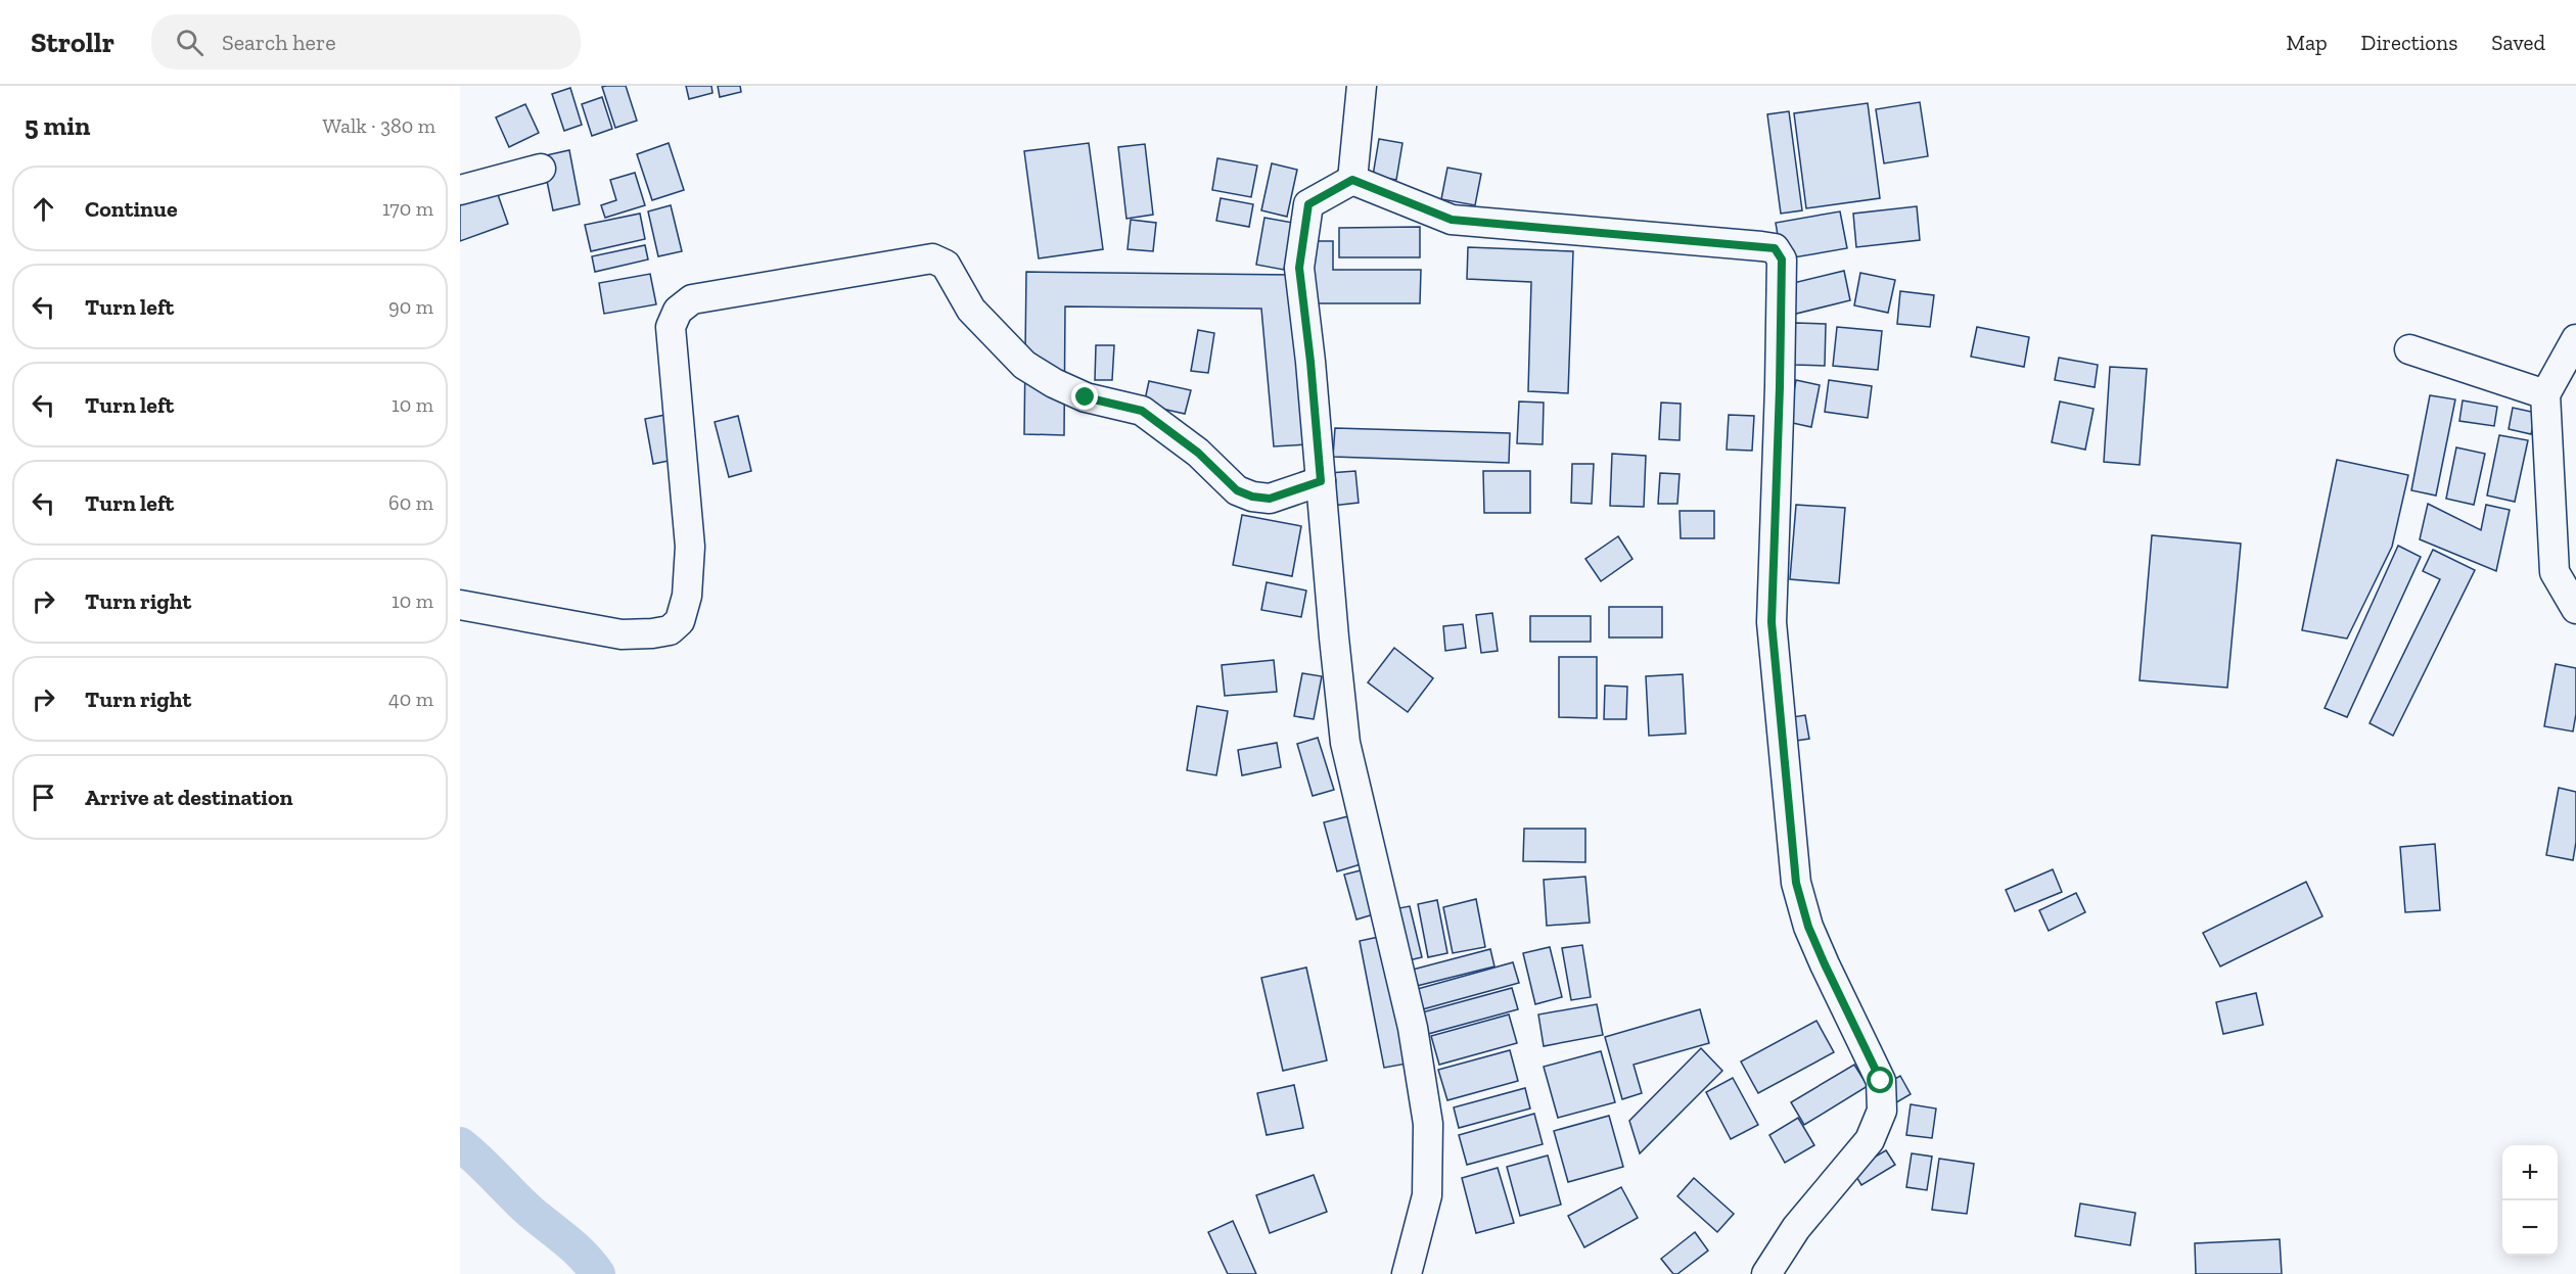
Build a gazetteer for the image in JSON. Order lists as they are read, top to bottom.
{
  "page": {
    "header": "Strollr",
    "search": "Search here",
    "nav": ["Map", "Directions", "Saved"],
    "heading": ["5 min", "Walk · 380 m"],
    "list": [
      ["Continue", "170 m"],
      ["Turn left", "90 m"],
      ["Turn left", "10 m"],
      ["Turn left", "60 m"],
      ["Turn right", "10 m"],
      ["Turn right", "40 m"],
      "Arrive at destination"
    ],
    "map_buttons": ["+", "−"]
  }
}
